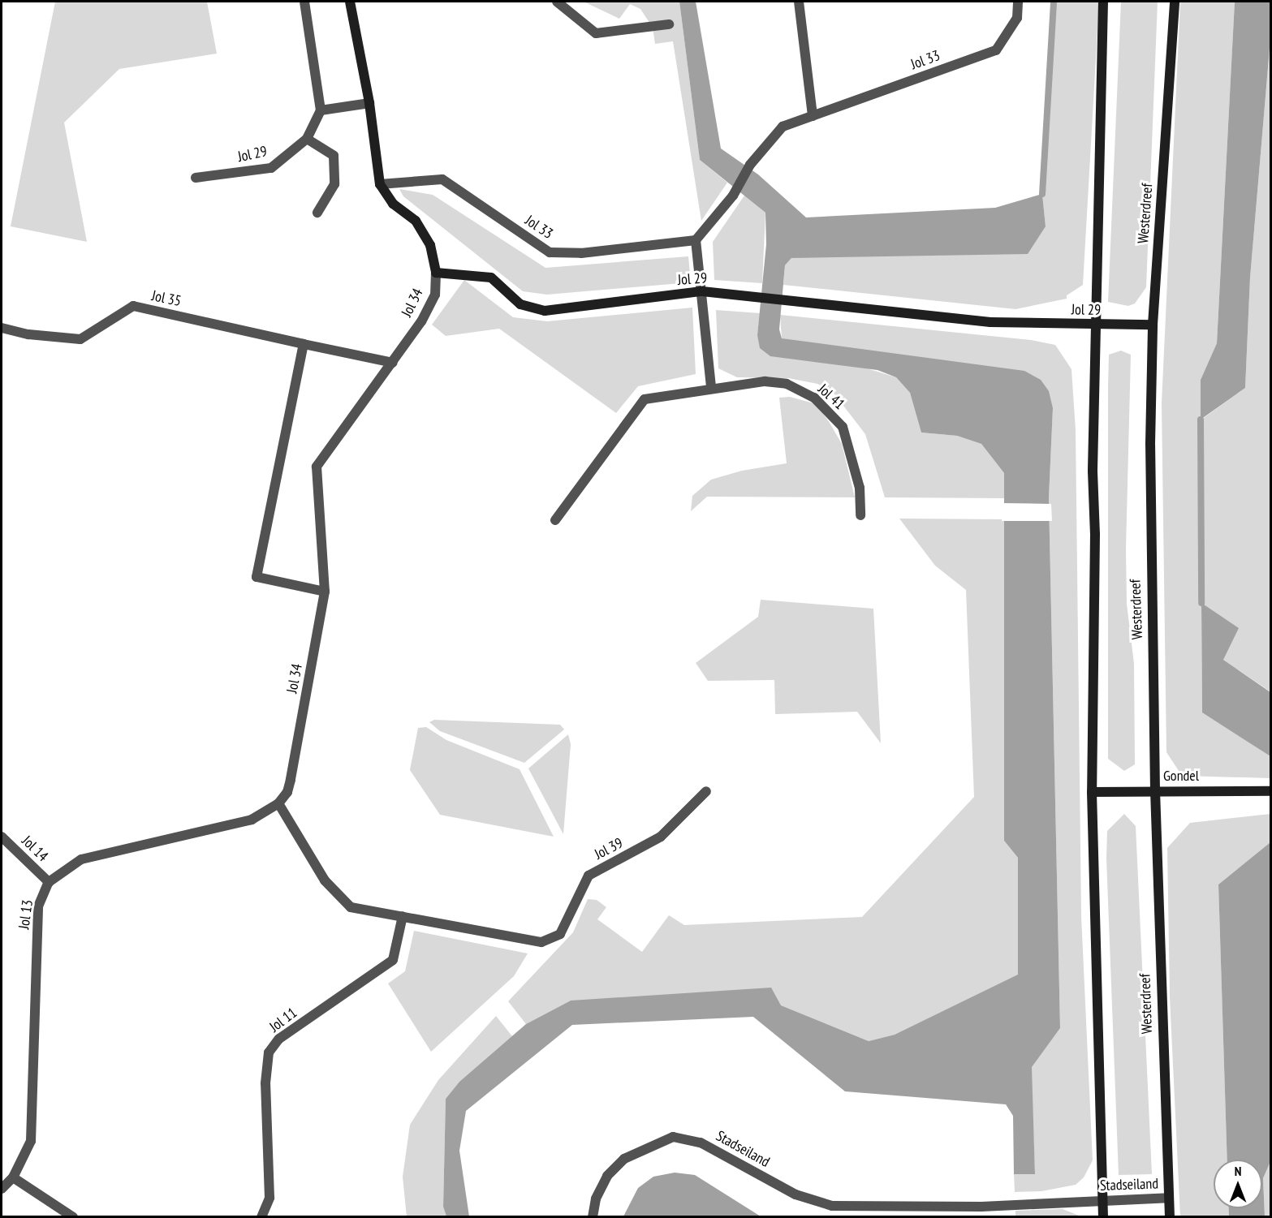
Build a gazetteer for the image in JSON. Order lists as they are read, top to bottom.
{
  "streets": {
    "main road": ["Jol 29", "Westerdreef", "Gondel"],
    "street": [
      "Jol 33",
      "Jol 35",
      "Jol 34",
      "Jol 41",
      "Jol 14",
      "Jol 39",
      "Jol 13",
      "Jol 11",
      "Stadseiland"
    ]
  },
  "crossings": [
    ["Jol 29", "Westerdreef"],
    ["Jol 29", "Jol 34"],
    ["Westerdreef", "Gondel"],
    ["Westerdreef", "Stadseiland"],
    ["Jol 35", "Jol 34"],
    ["Jol 14", "Jol 13"],
    ["Jol 39", "Jol 11"]
  ],
  "north": "top"
}
